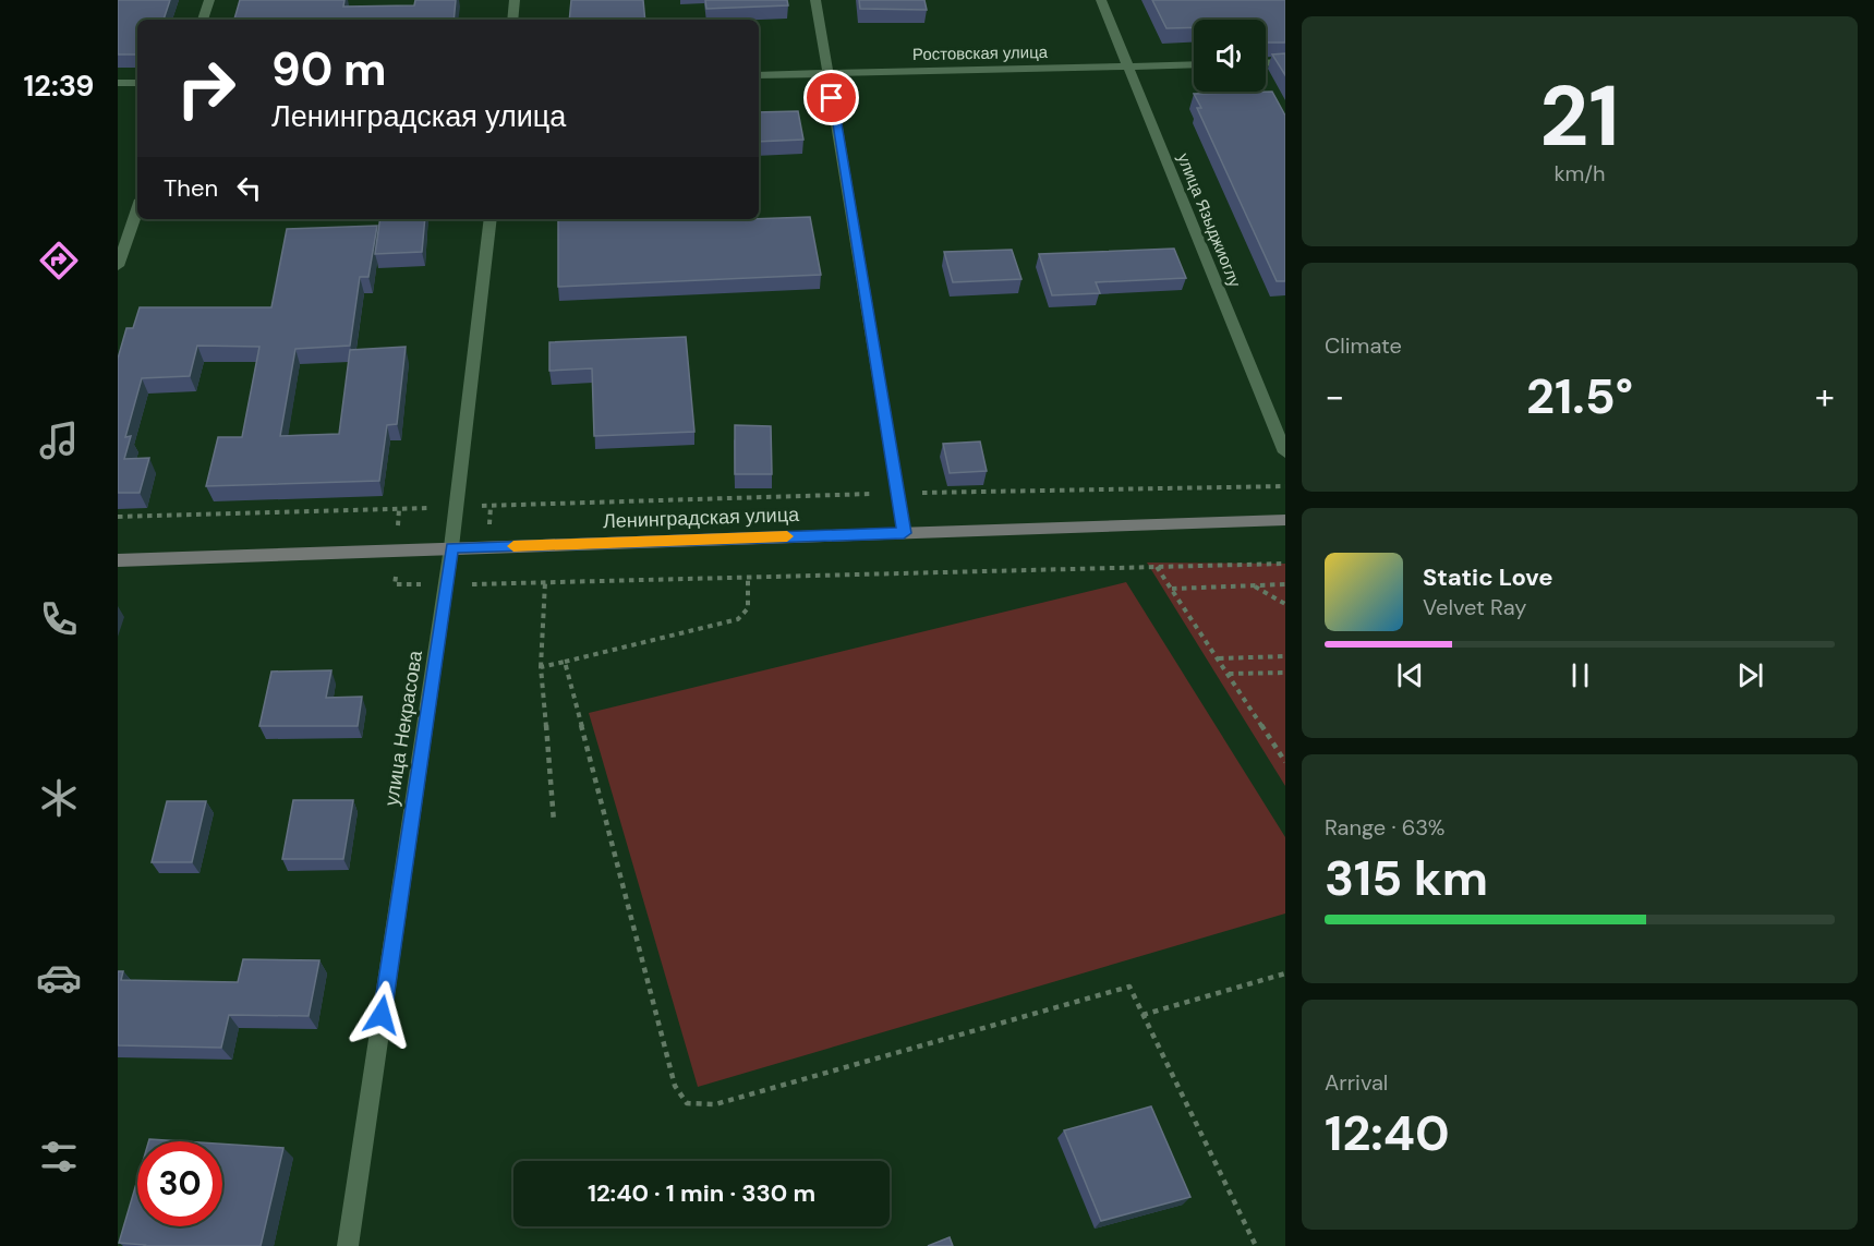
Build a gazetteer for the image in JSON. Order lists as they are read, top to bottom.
{
  "streets": {
    "main road": ["Ленинградская улица"],
    "street": ["Ростовская улица", "улица Языджиоглу", "улица Некрасова"]
  },
  "crossings": [
    ["Ростовская улица", "улица Языджиоглу"],
    ["Ленинградская улица", "улица Некрасова"]
  ],
  "page": {
    "tabs": "12:39",
    "tile": [
      ["21", "km/h"],
      "Climate",
      ["Range · 63%", "315 km"],
      ["Arrival", "12:40"]
    ],
    "turn": ["90 m", "Ленинградская улица"],
    "then": "Then",
    "heat": ["−", "21.5°", "+"],
    "song": ["Static Love", "Velvet Ray"],
    "limit": "30",
    "trip": "12:40 · 1 min · 330 m"
  }
}
